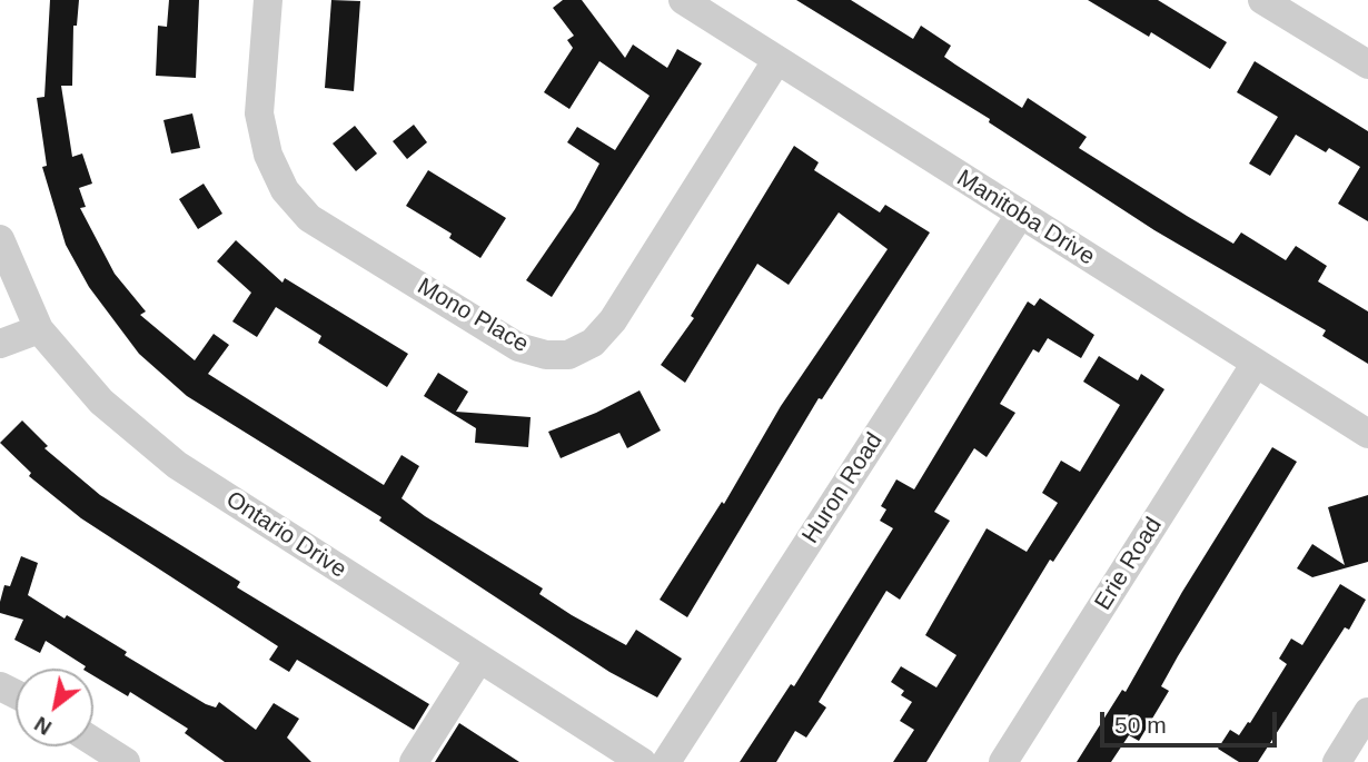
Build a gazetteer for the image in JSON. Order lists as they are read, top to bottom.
{
  "streets": {
    "street": [
      "Manitoba Drive",
      "Mono Place",
      "Huron Road",
      "Ontario Drive",
      "Erie Road"
    ]
  },
  "crossings": [
    ["Manitoba Drive", "Mono Place"],
    ["Manitoba Drive", "Huron Road"],
    ["Manitoba Drive", "Erie Road"]
  ],
  "scale_bar": "50 m",
  "north": "bottom left"
}
